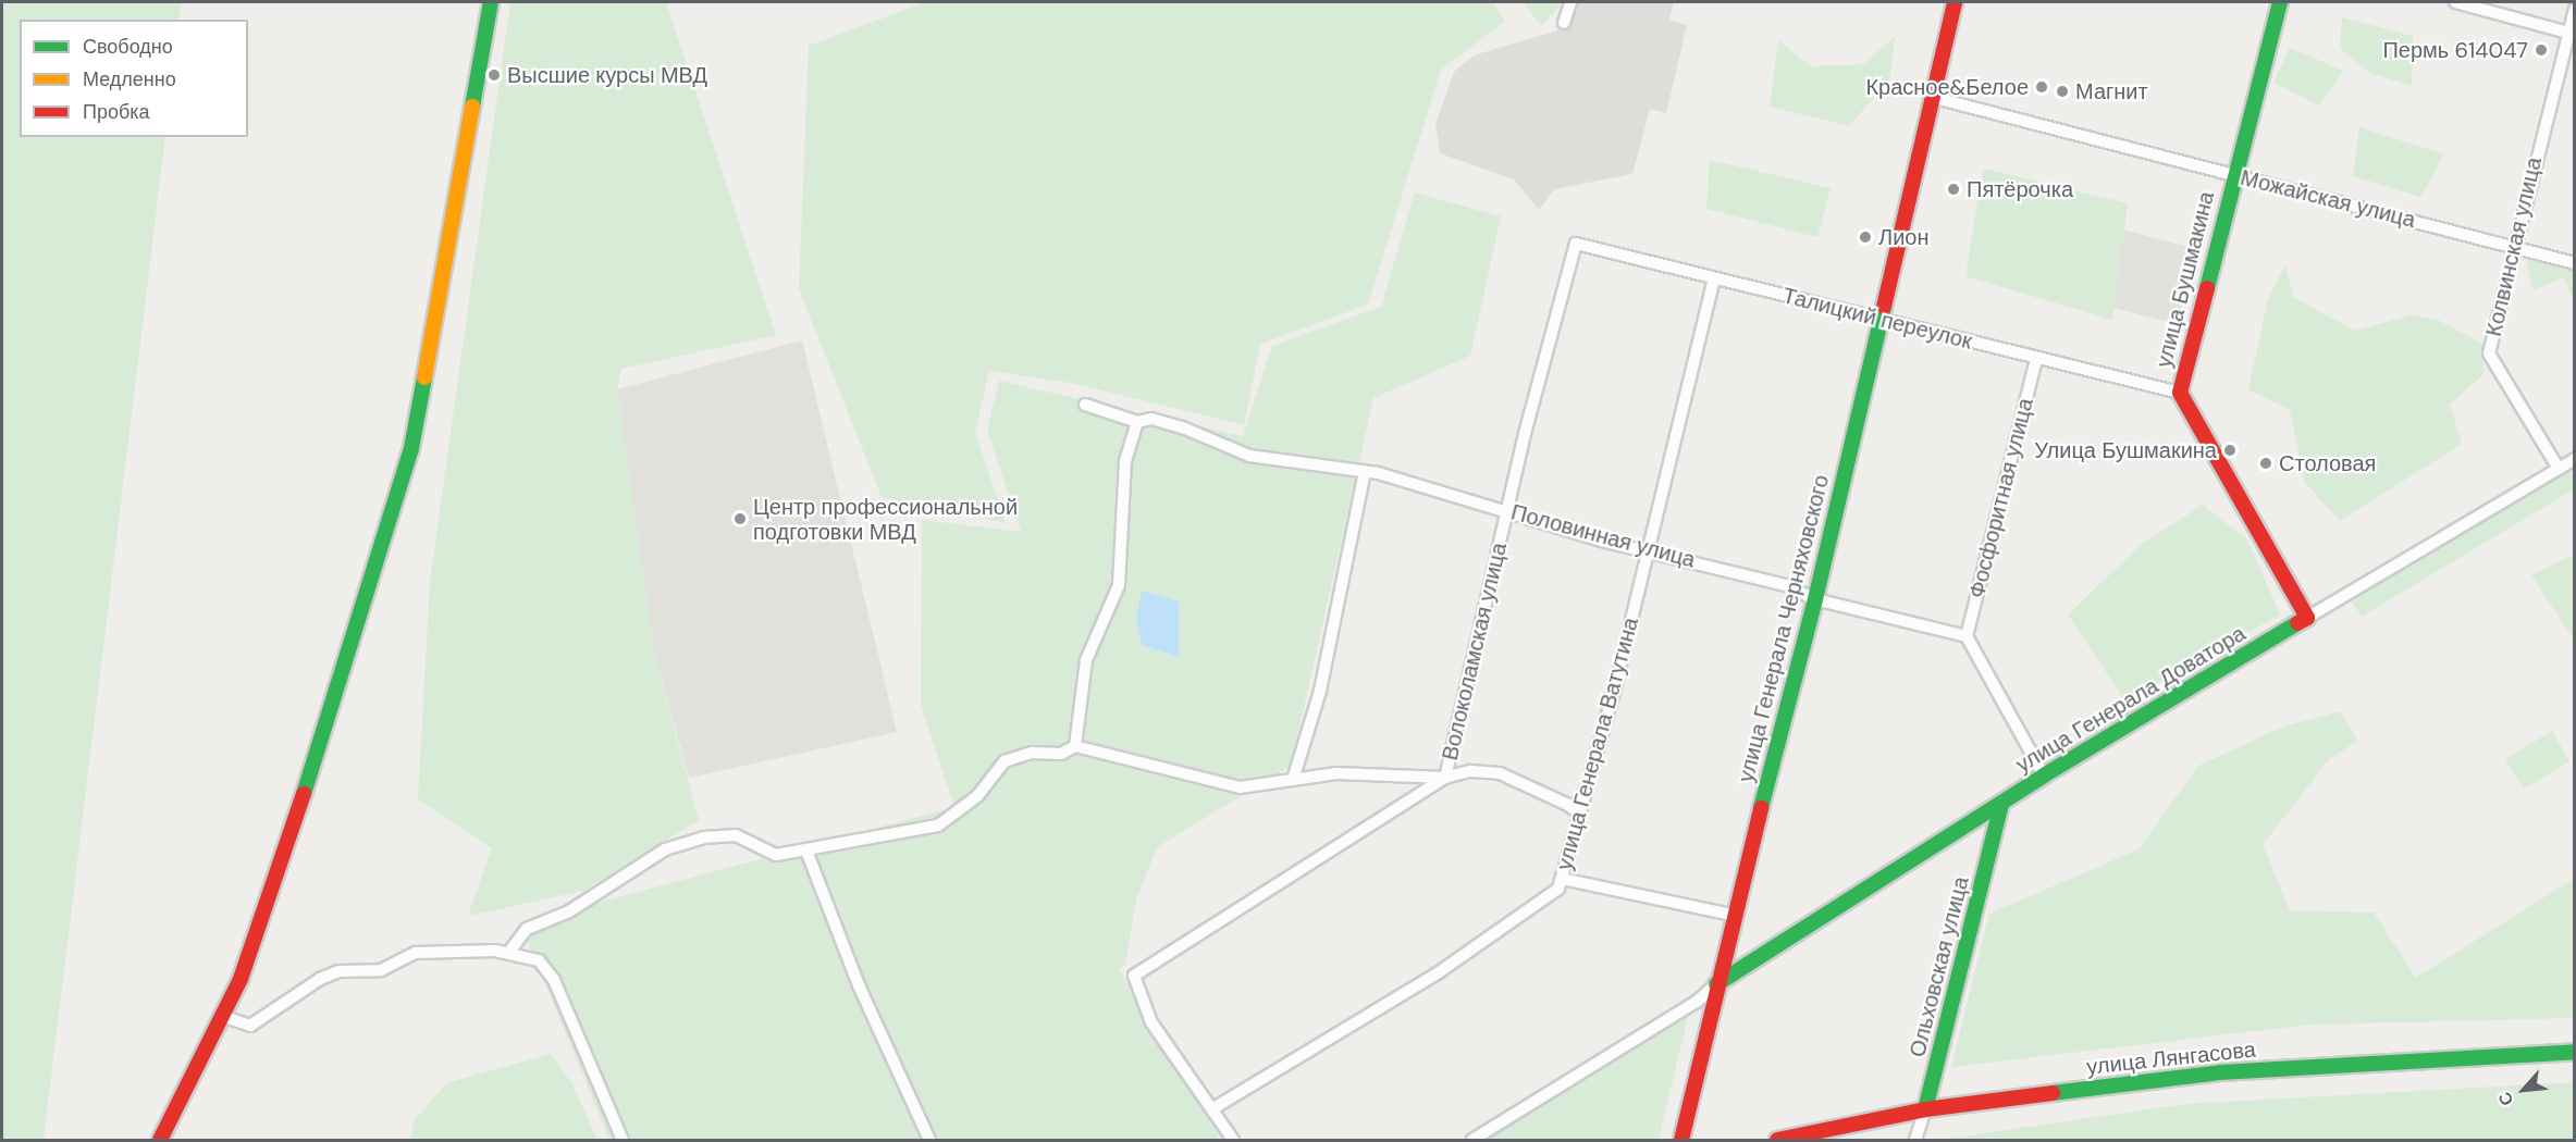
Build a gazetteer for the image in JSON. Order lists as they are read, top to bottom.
{
  "streets": {
    "street": [
      "Можайская улица",
      "Колвинская улица",
      "улица Бушмакина",
      "Талицкий переулок",
      "Фосфоритная улица",
      "Половинная улица",
      "улица Генерала Черняховского",
      "Волоколамская улица",
      "улица Генерала Доватора",
      "улица Генерала Ватутина",
      "Ольховская улица",
      "улица Лянгасова"
    ]
  },
  "crossings": [
    ["Можайская улица", "Колвинская улица"],
    ["Можайская улица", "улица Бушмакина"],
    ["Можайская улица", "улица Генерала Черняховского"],
    ["Колвинская улица", "улица Генерала Доватора"],
    ["улица Бушмакина", "Талицкий переулок"],
    ["улица Бушмакина", "улица Генерала Доватора"],
    ["Талицкий переулок", "Фосфоритная улица"],
    ["Талицкий переулок", "улица Генерала Черняховского"],
    ["Талицкий переулок", "Волоколамская улица"],
    ["Талицкий переулок", "улица Генерала Ватутина"],
    ["Фосфоритная улица", "Половинная улица"],
    ["Половинная улица", "улица Генерала Черняховского"],
    ["Половинная улица", "Волоколамская улица"],
    ["Половинная улица", "улица Генерала Ватутина"],
    ["улица Генерала Черняховского", "улица Генерала Доватора"],
    ["Волоколамская улица", "улица Генерала Ватутина"],
    ["улица Генерала Доватора", "Ольховская улица"],
    ["Ольховская улица", "улица Лянгасова"]
  ],
  "places": [
    "Пермь 614047",
    "Высшие курсы МВД",
    "Красное&Белое",
    "Магнит",
    "Пятёрочка",
    "Лион",
    "Улица Бушмакина",
    "Столовая",
    "Центр профессиональной подготовки МВД"
  ],
  "legend": ["Свободно", "Медленно", "Пробка"],
  "north": "bottom left"
}
